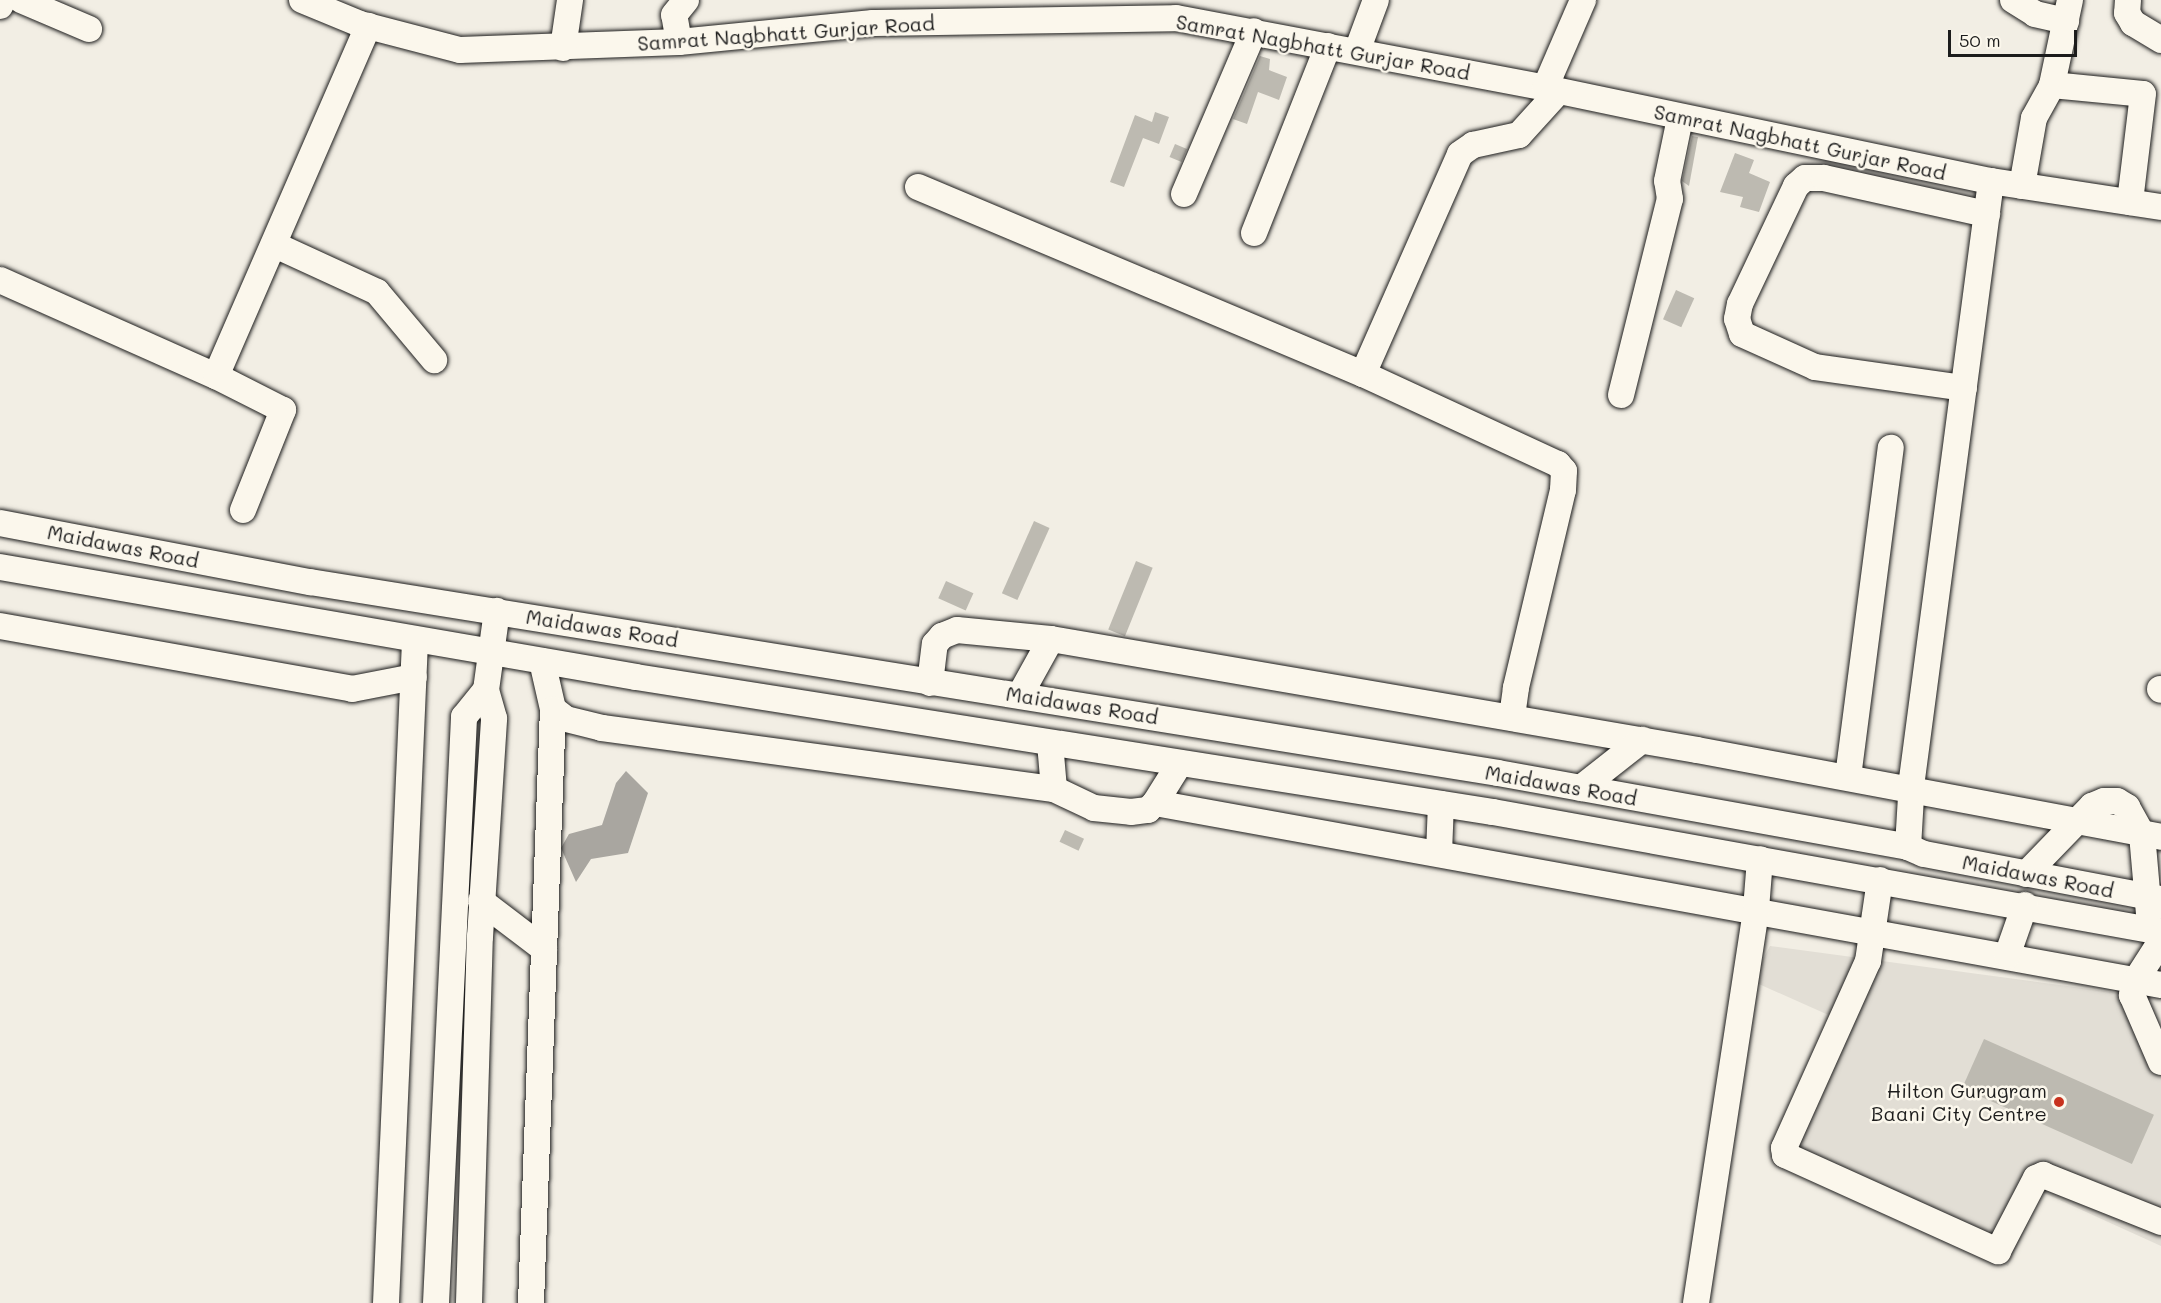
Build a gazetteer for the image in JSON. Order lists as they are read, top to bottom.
{
  "streets": {
    "street": ["Samrat Nagbhatt Gurjar Road", "Maidawas Road"]
  },
  "places": ["Hilton Gurugram Baani City Centre"],
  "scale_bar": "50 m"
}
